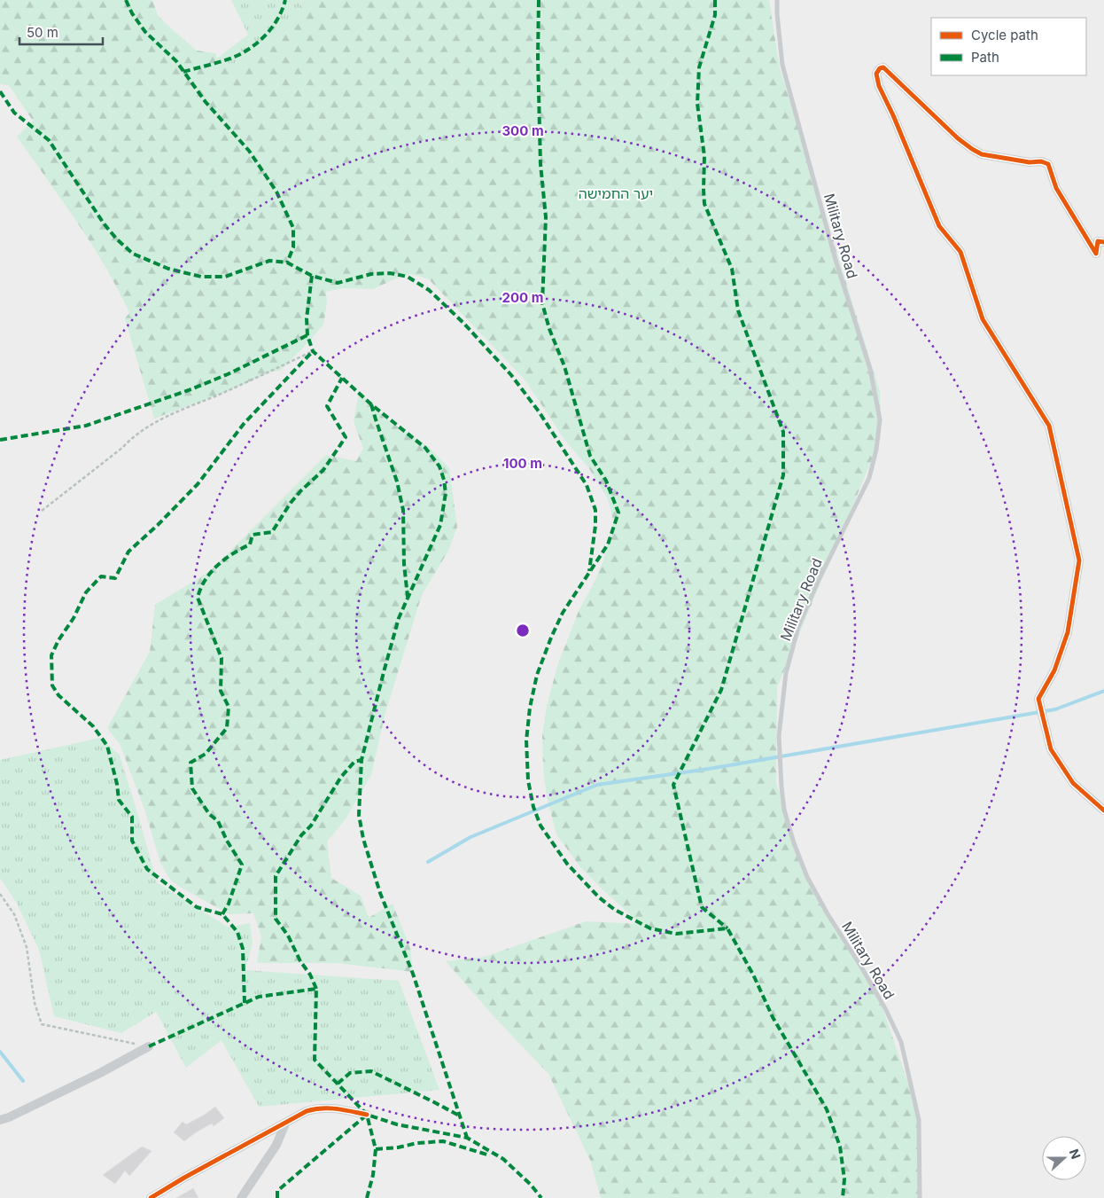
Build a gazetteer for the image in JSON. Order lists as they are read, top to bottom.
{
  "streets": {
    "lane": ["Military Road"]
  },
  "parks": ["יער החמישה"],
  "legend": ["Cycle path", "Path"],
  "scale_bar": "50 m",
  "north": "right",
  "rings": ["300 m", "200 m", "100 m"]
}
